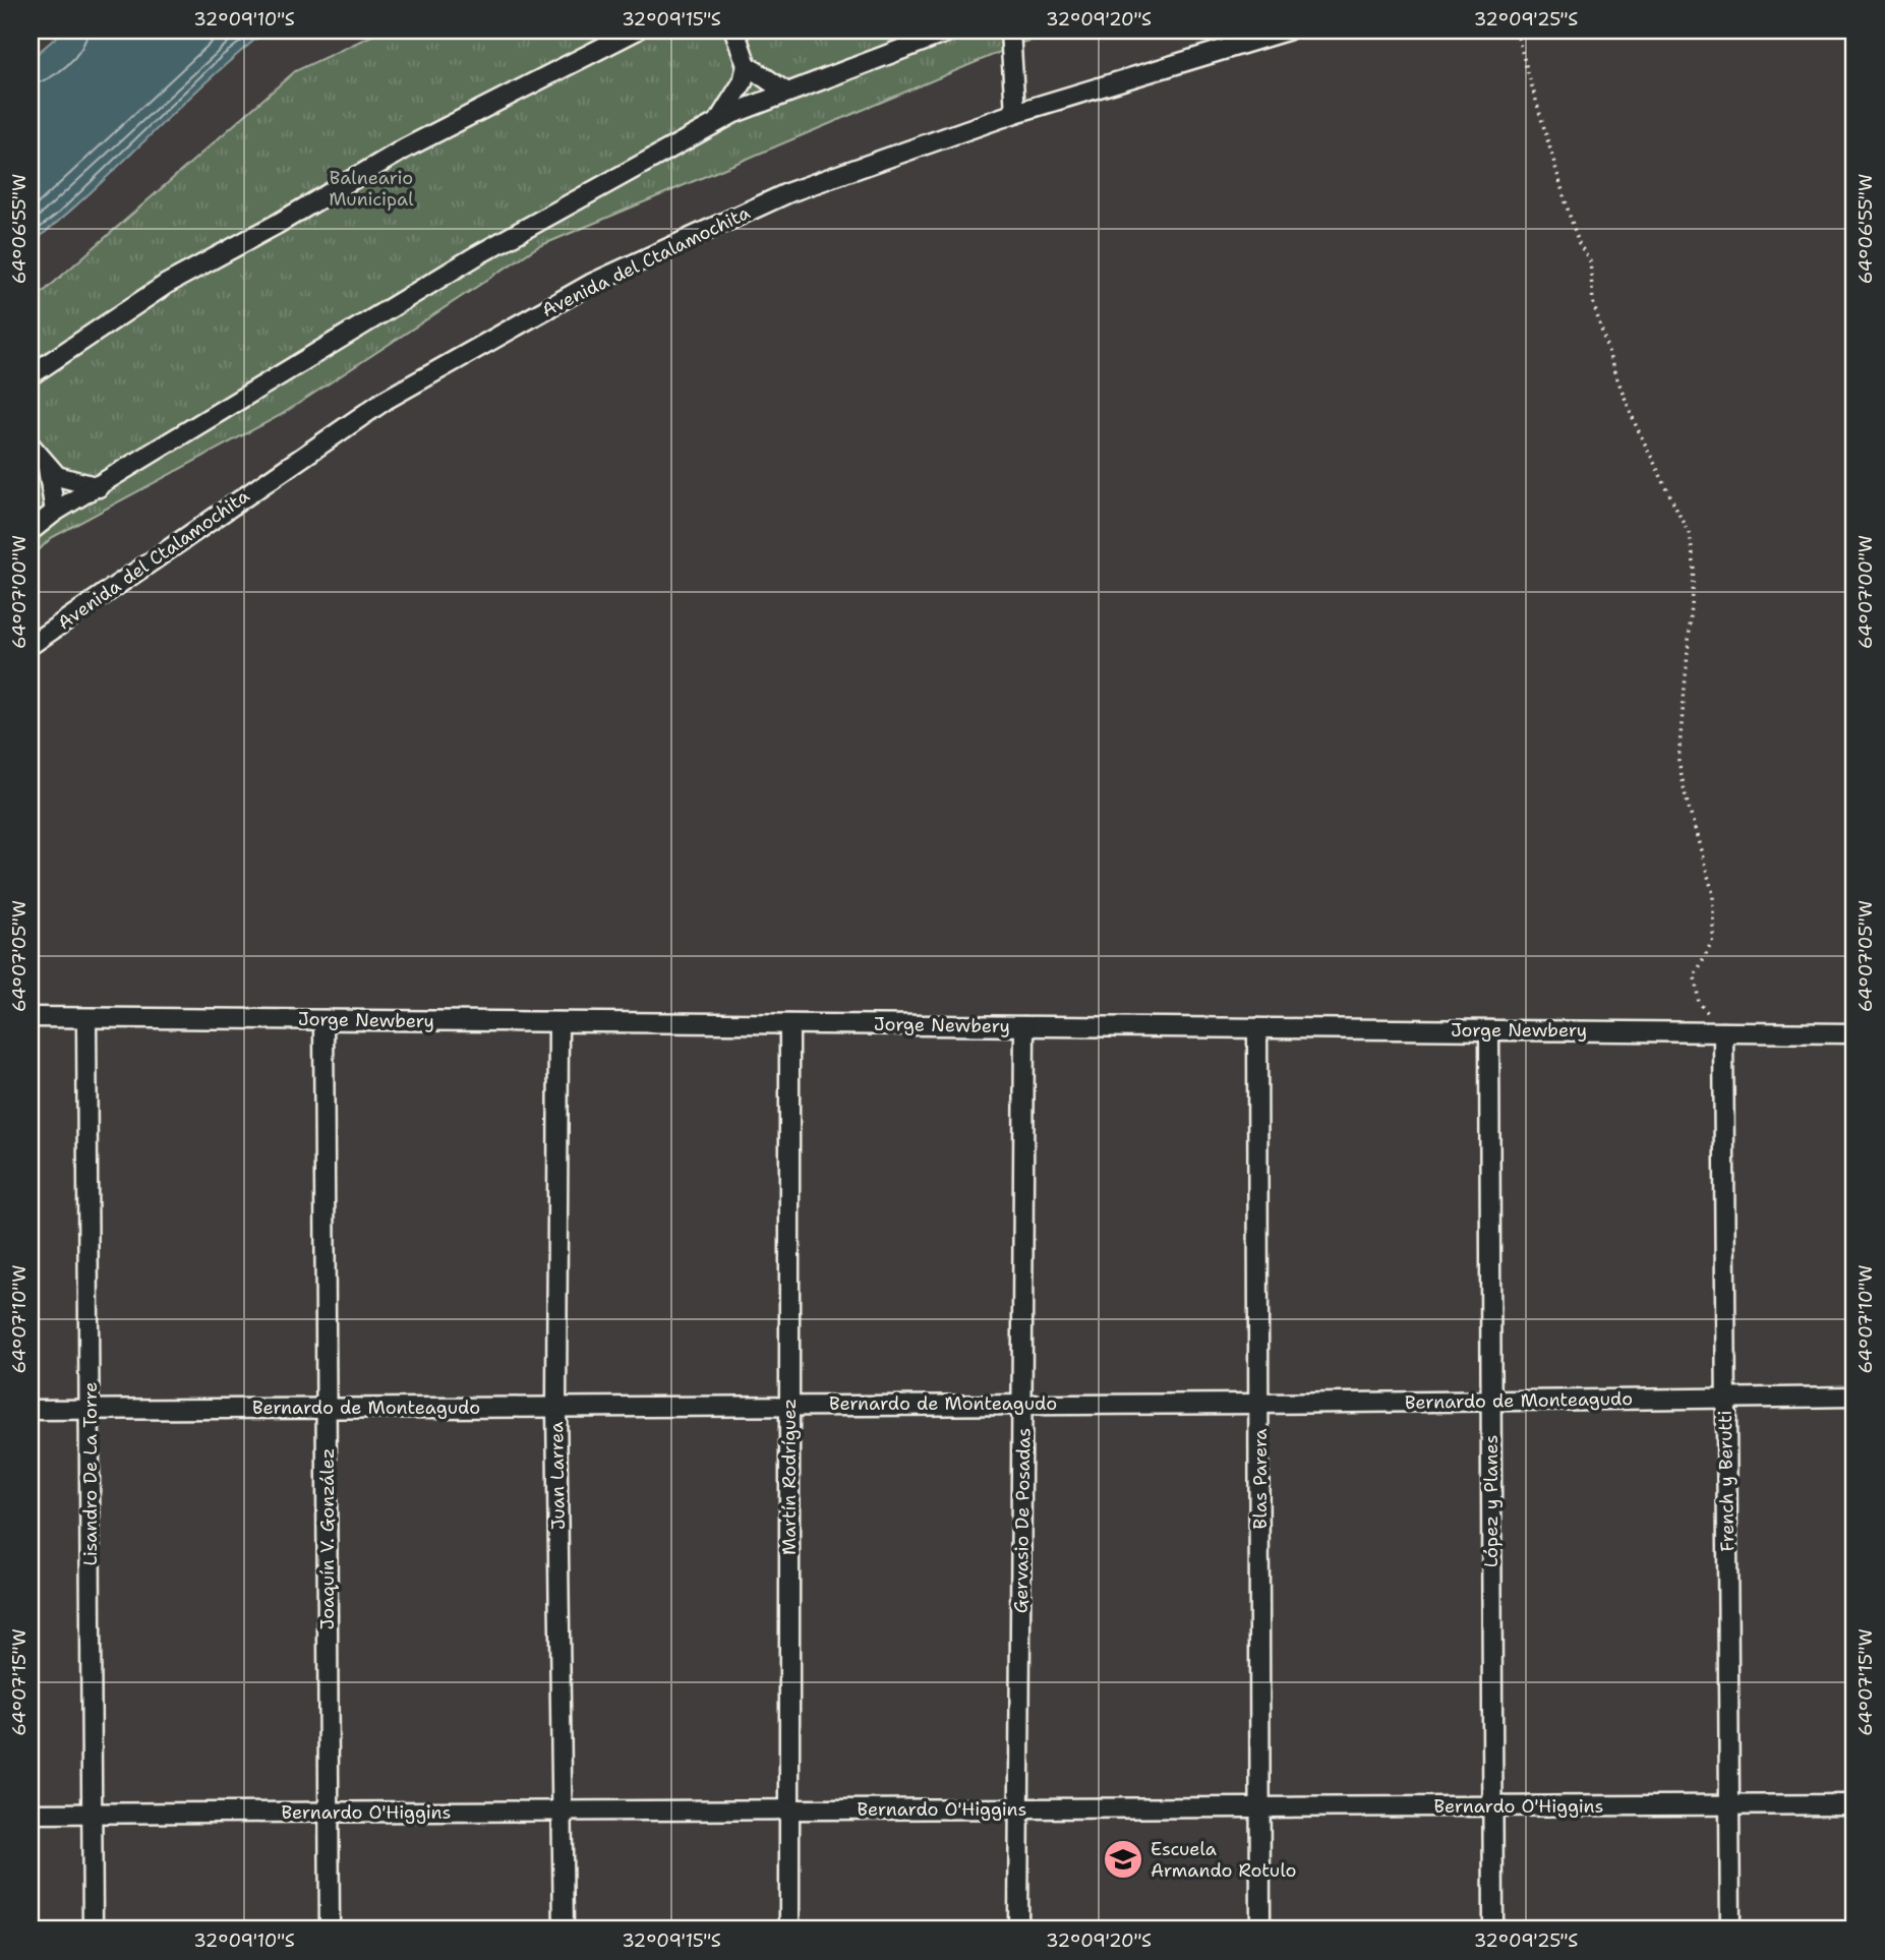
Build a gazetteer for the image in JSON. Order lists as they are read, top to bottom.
{
  "streets": {
    "street": [
      "Avenida del Ctalamochita",
      "Jorge Newbery",
      "Bernardo de Monteagudo",
      "Lisandro De La Torre",
      "Juan Larrea",
      "Martín Rodríguez",
      "Blas Parera",
      "French y Berutti",
      "López y Planes",
      "Gervasio De Posadas",
      "Joaquín V. González",
      "Bernardo O'Higgins"
    ]
  },
  "crossings": [
    ["Jorge Newbery", "Lisandro De La Torre"],
    ["Jorge Newbery", "Juan Larrea"],
    ["Jorge Newbery", "Martín Rodríguez"],
    ["Jorge Newbery", "Blas Parera"],
    ["Jorge Newbery", "French y Berutti"],
    ["Jorge Newbery", "López y Planes"],
    ["Jorge Newbery", "Gervasio De Posadas"],
    ["Jorge Newbery", "Joaquín V. González"],
    ["Bernardo de Monteagudo", "Lisandro De La Torre"],
    ["Bernardo de Monteagudo", "Juan Larrea"],
    ["Bernardo de Monteagudo", "Martín Rodríguez"],
    ["Bernardo de Monteagudo", "Blas Parera"],
    ["Bernardo de Monteagudo", "French y Berutti"],
    ["Bernardo de Monteagudo", "López y Planes"],
    ["Bernardo de Monteagudo", "Gervasio De Posadas"],
    ["Bernardo de Monteagudo", "Joaquín V. González"],
    ["Lisandro De La Torre", "Bernardo O'Higgins"],
    ["Juan Larrea", "Bernardo O'Higgins"],
    ["Martín Rodríguez", "Bernardo O'Higgins"],
    ["Blas Parera", "Bernardo O'Higgins"],
    ["French y Berutti", "Bernardo O'Higgins"],
    ["López y Planes", "Bernardo O'Higgins"],
    ["Gervasio De Posadas", "Bernardo O'Higgins"],
    ["Joaquín V. González", "Bernardo O'Higgins"]
  ],
  "parks": ["Balneario Municipal"],
  "places": {
    "school or university": ["Escuela Armando Rotulo"]
  },
  "coordinates": [
    "32°09'10\"S",
    "32°09'15\"S",
    "32°09'20\"S",
    "32°09'25\"S",
    "64°06'55\"W",
    "64°07'00\"W",
    "64°07'05\"W",
    "64°07'10\"W",
    "64°07'15\"W"
  ]
}
